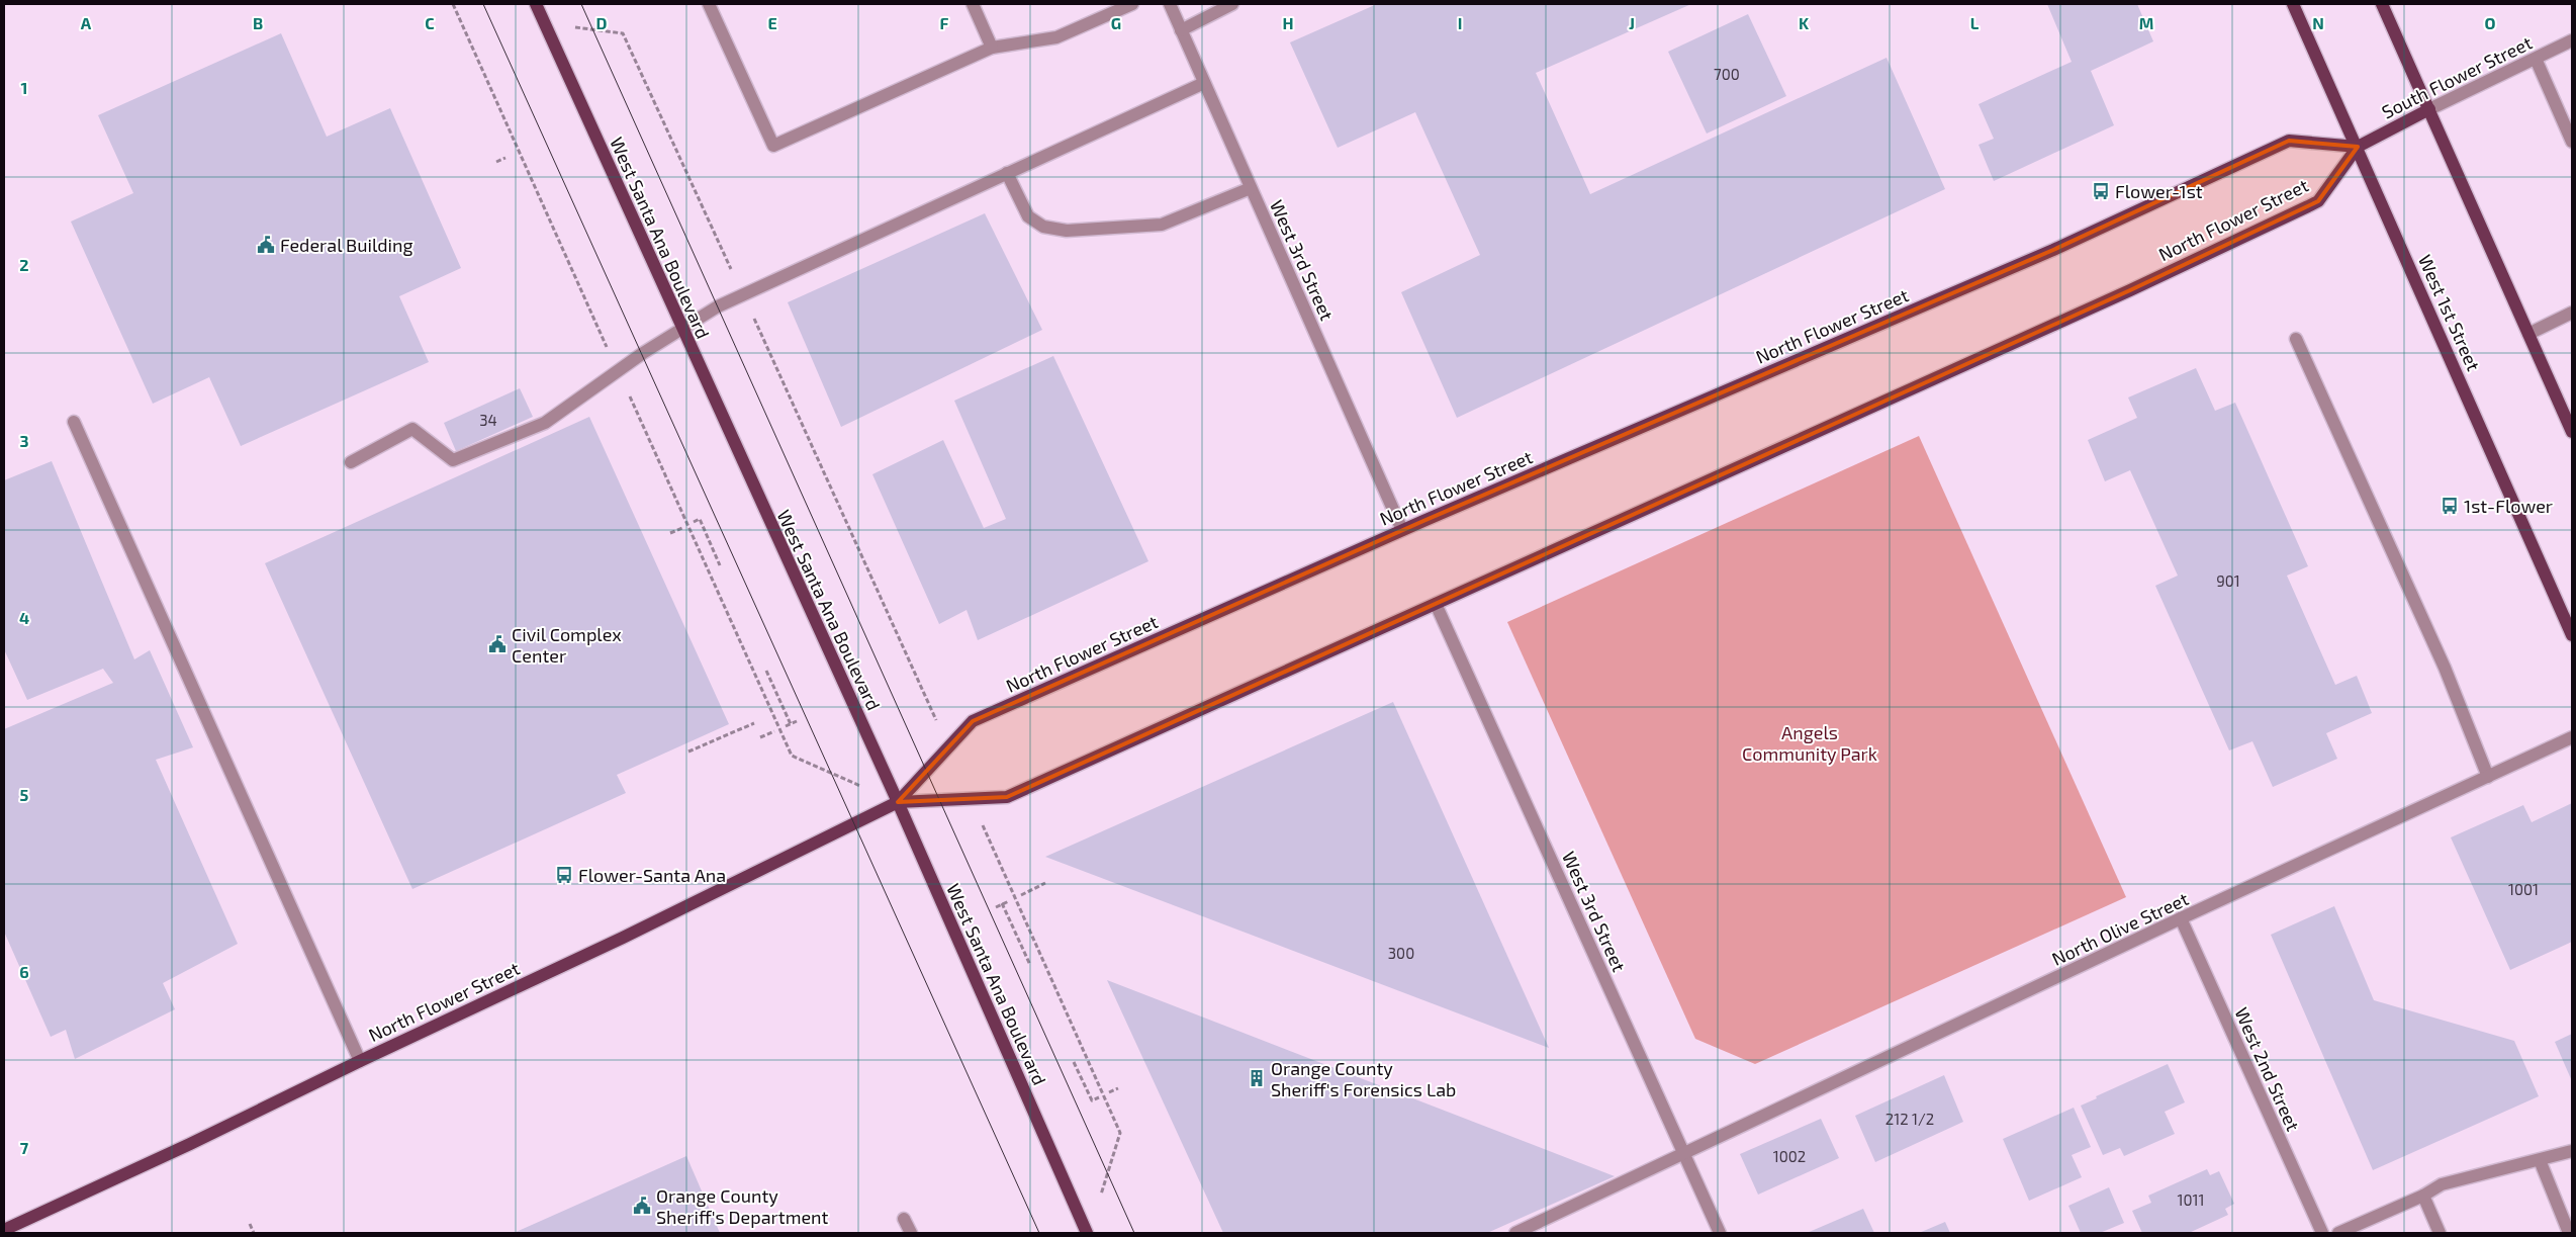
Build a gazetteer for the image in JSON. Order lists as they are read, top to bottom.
{
  "streets": {
    "main road": [
      "South Flower Street",
      "North Flower Street",
      "West Santa Ana Boulevard",
      "West 1st Street"
    ],
    "street": ["West 3rd Street", "North Olive Street", "West 2nd Street"]
  },
  "crossings": [
    ["South Flower Street", "North Flower Street"],
    ["South Flower Street", "West 1st Street"],
    ["North Flower Street", "West Santa Ana Boulevard"],
    ["North Flower Street", "West 3rd Street"],
    ["North Flower Street", "West 1st Street"],
    ["West 3rd Street", "North Olive Street"],
    ["North Olive Street", "West 2nd Street"]
  ],
  "parks": ["Angels Community Park"],
  "places": {
    "bus stop": ["Flower-1st", "1st-Flower", "Flower-Santa Ana"],
    "public building": ["Federal Building", "Civil Complex Center", "Orange County Sheriff's Department"],
    "building": ["Orange County Sheriff's Forensics Lab"]
  },
  "house_numbers": [
    "700",
    "34",
    "901",
    "1001",
    "300",
    "212 1/2",
    "1002",
    "1011"
  ],
  "grid": {
    "columns": [
      "A",
      "B",
      "C",
      "D",
      "E",
      "F",
      "G",
      "H",
      "I",
      "J",
      "K",
      "L",
      "M",
      "N",
      "O"
    ],
    "rows": [
      "1",
      "2",
      "3",
      "4",
      "5",
      "6",
      "7"
    ]
  }
}
